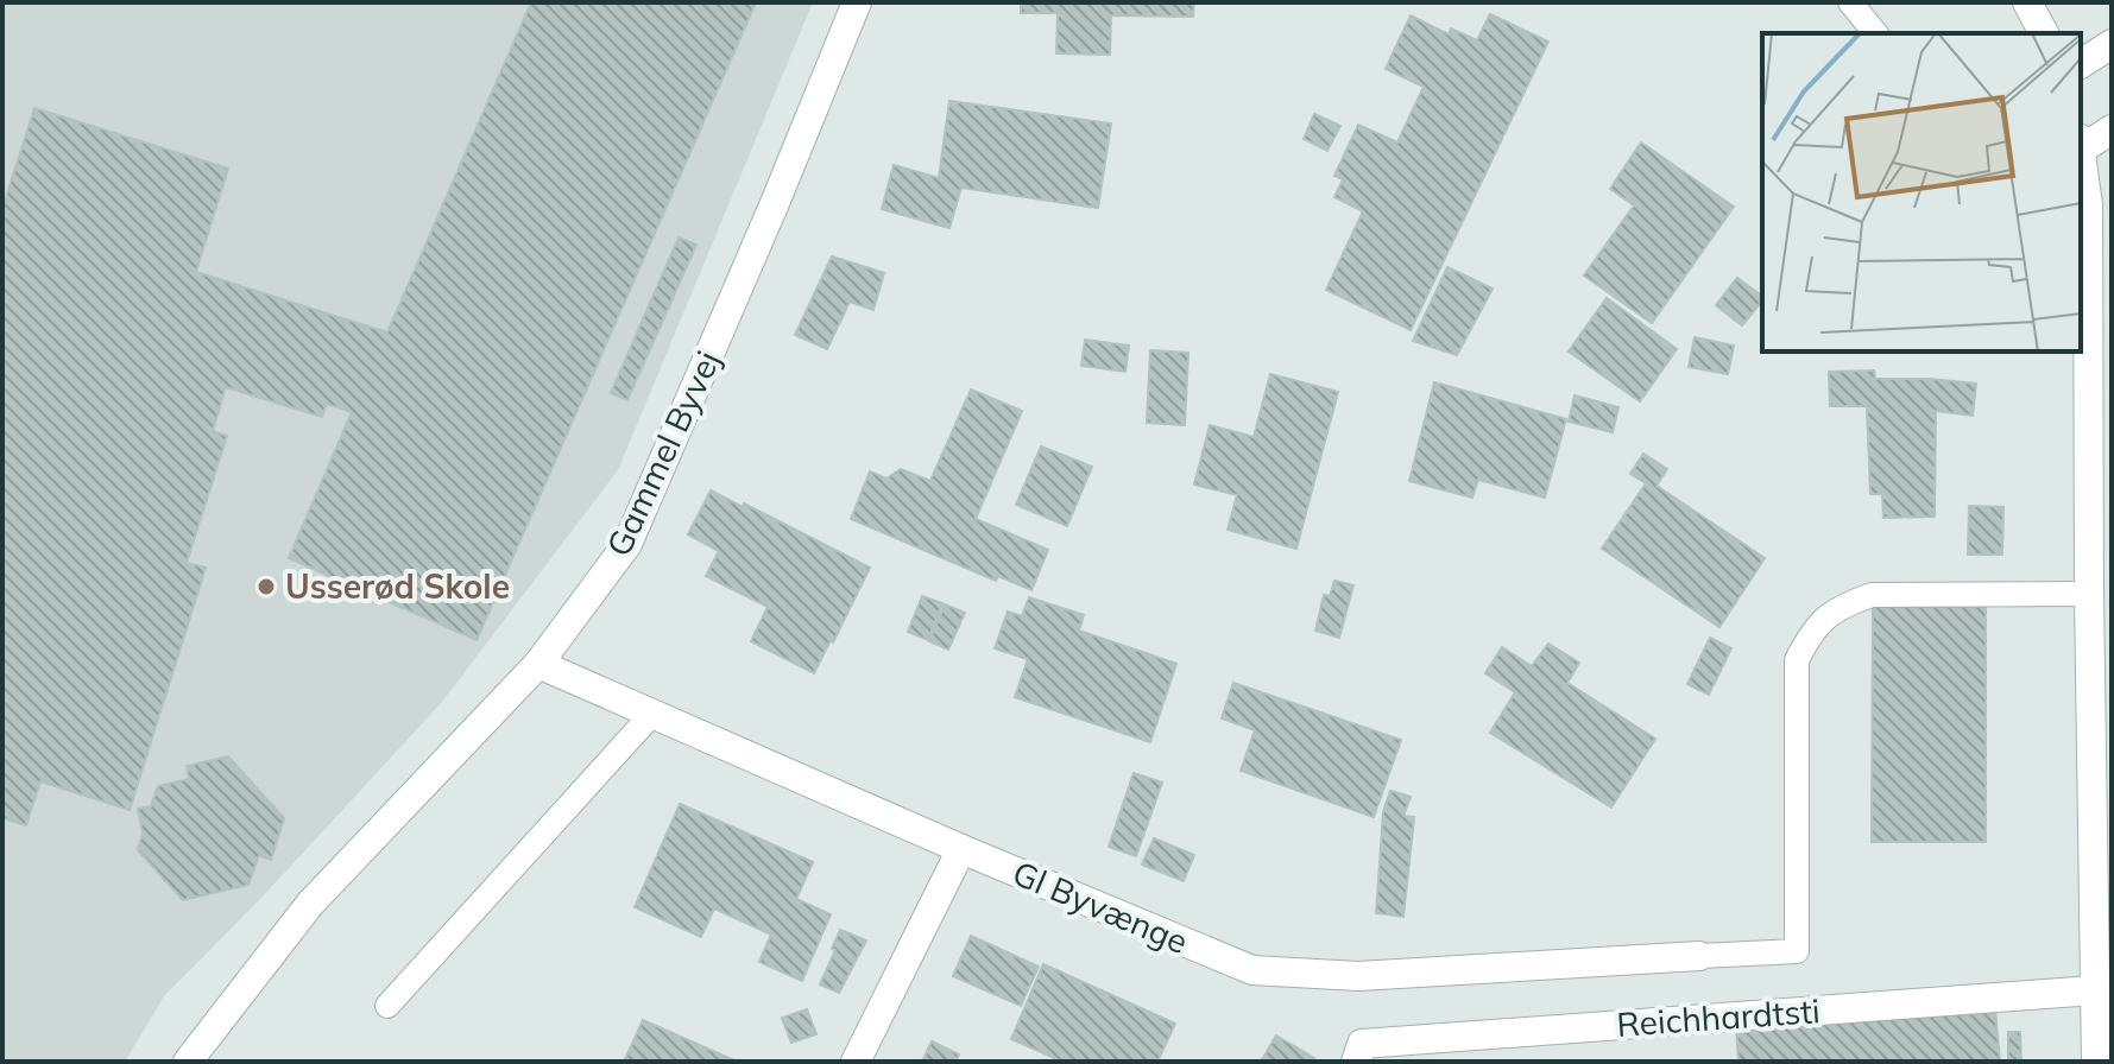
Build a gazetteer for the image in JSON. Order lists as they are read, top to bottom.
{
  "streets": {
    "street": ["Gammel Byvej", "Gl Byvænge", "Reichhardtsti"]
  },
  "crossings": [
    ["Gammel Byvej", "Gl Byvænge"]
  ],
  "places": ["Usserød Skole"]
}
